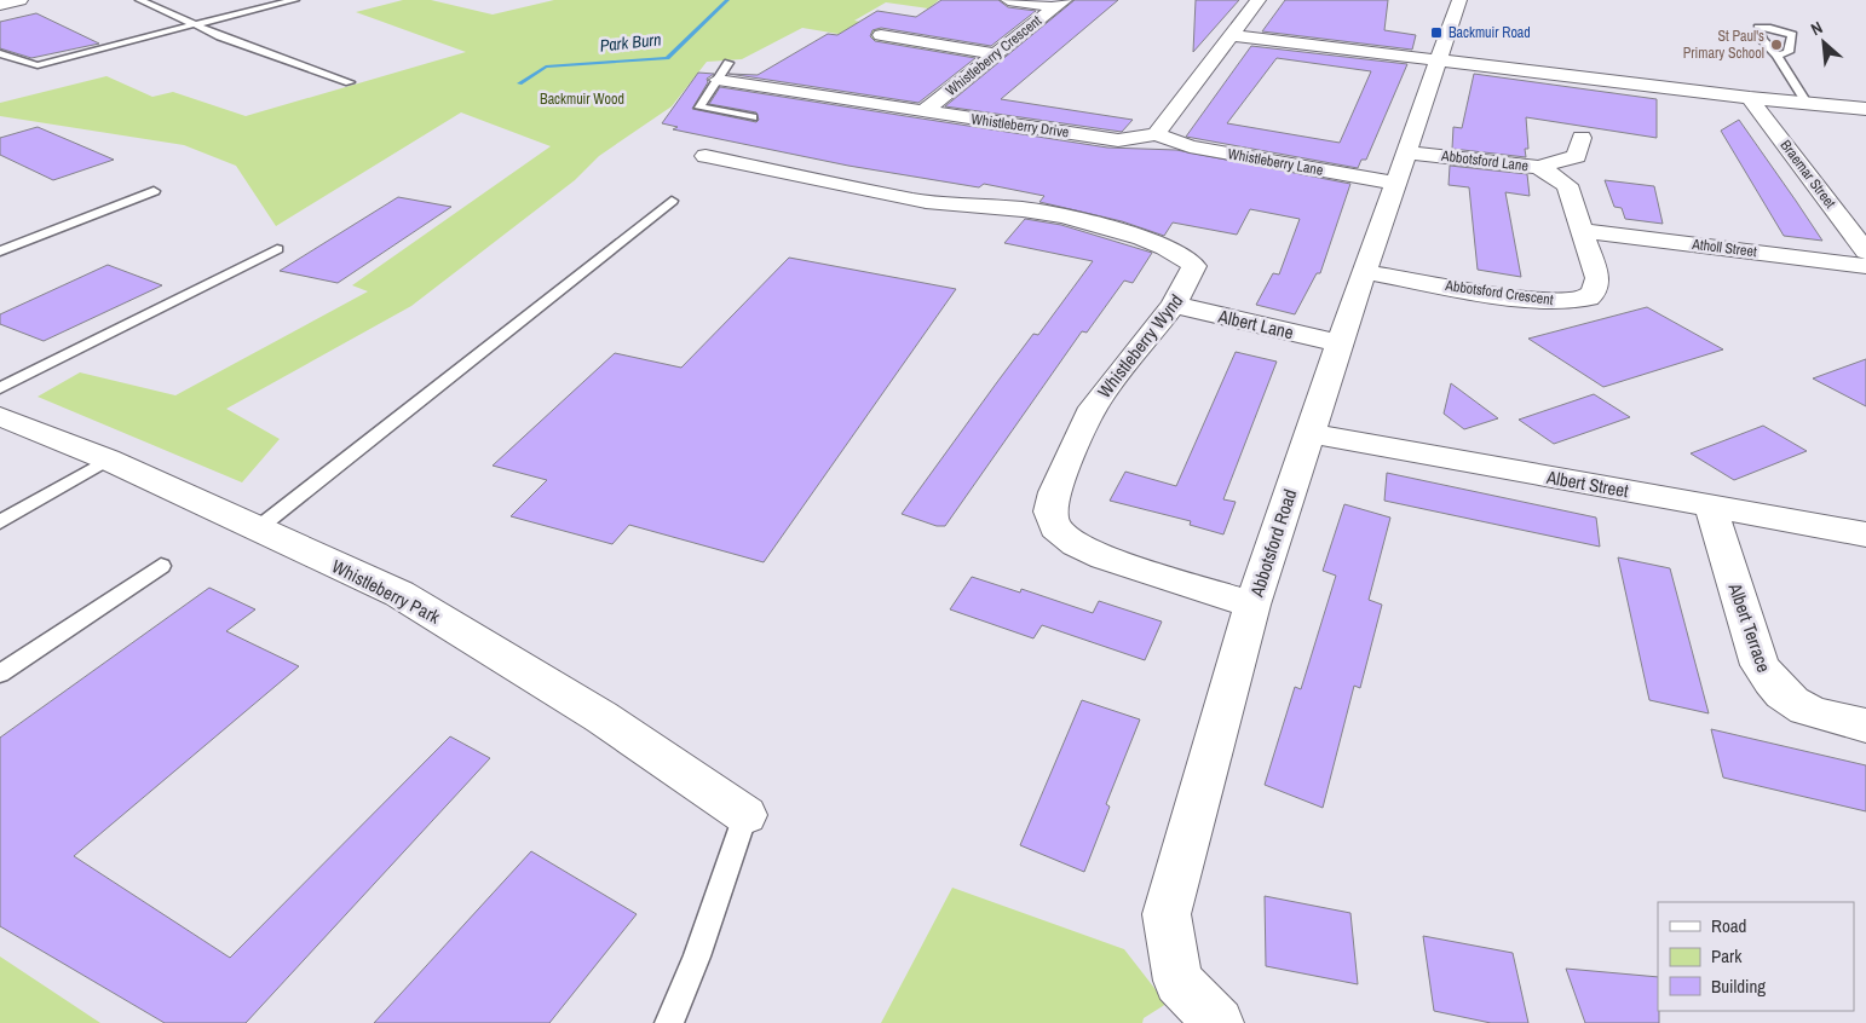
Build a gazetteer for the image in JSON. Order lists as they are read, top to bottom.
{
  "streets": {
    "street": [
      "Whistleberry Crescent",
      "Whistleberry Drive",
      "Abbotsford Lane",
      "Whistleberry Lane",
      "Braemar Street",
      "Atholl Street",
      "Abbotsford Crescent",
      "Albert Lane",
      "Whistleberry Wynd",
      "Albert Street",
      "Abbotsford Road",
      "Whistleberry Park",
      "Albert Terrace"
    ]
  },
  "crossings": [
    ["Whistleberry Crescent", "Whistleberry Drive"],
    ["Whistleberry Drive", "Whistleberry Lane"],
    ["Abbotsford Lane", "Abbotsford Crescent"],
    ["Abbotsford Lane", "Abbotsford Road"],
    ["Whistleberry Lane", "Abbotsford Road"],
    ["Atholl Street", "Abbotsford Crescent"],
    ["Abbotsford Crescent", "Abbotsford Road"],
    ["Albert Lane", "Whistleberry Wynd"],
    ["Albert Lane", "Abbotsford Road"],
    ["Whistleberry Wynd", "Abbotsford Road"],
    ["Albert Street", "Abbotsford Road"],
    ["Albert Street", "Albert Terrace"]
  ],
  "water": ["Park Burn"],
  "parks": ["Backmuir Wood"],
  "places": {
    "transit": ["Backmuir Road"],
    "other": ["St Paul's Primary School"]
  },
  "legend": ["Road", "Park", "Building"],
  "north": "top left"
}
